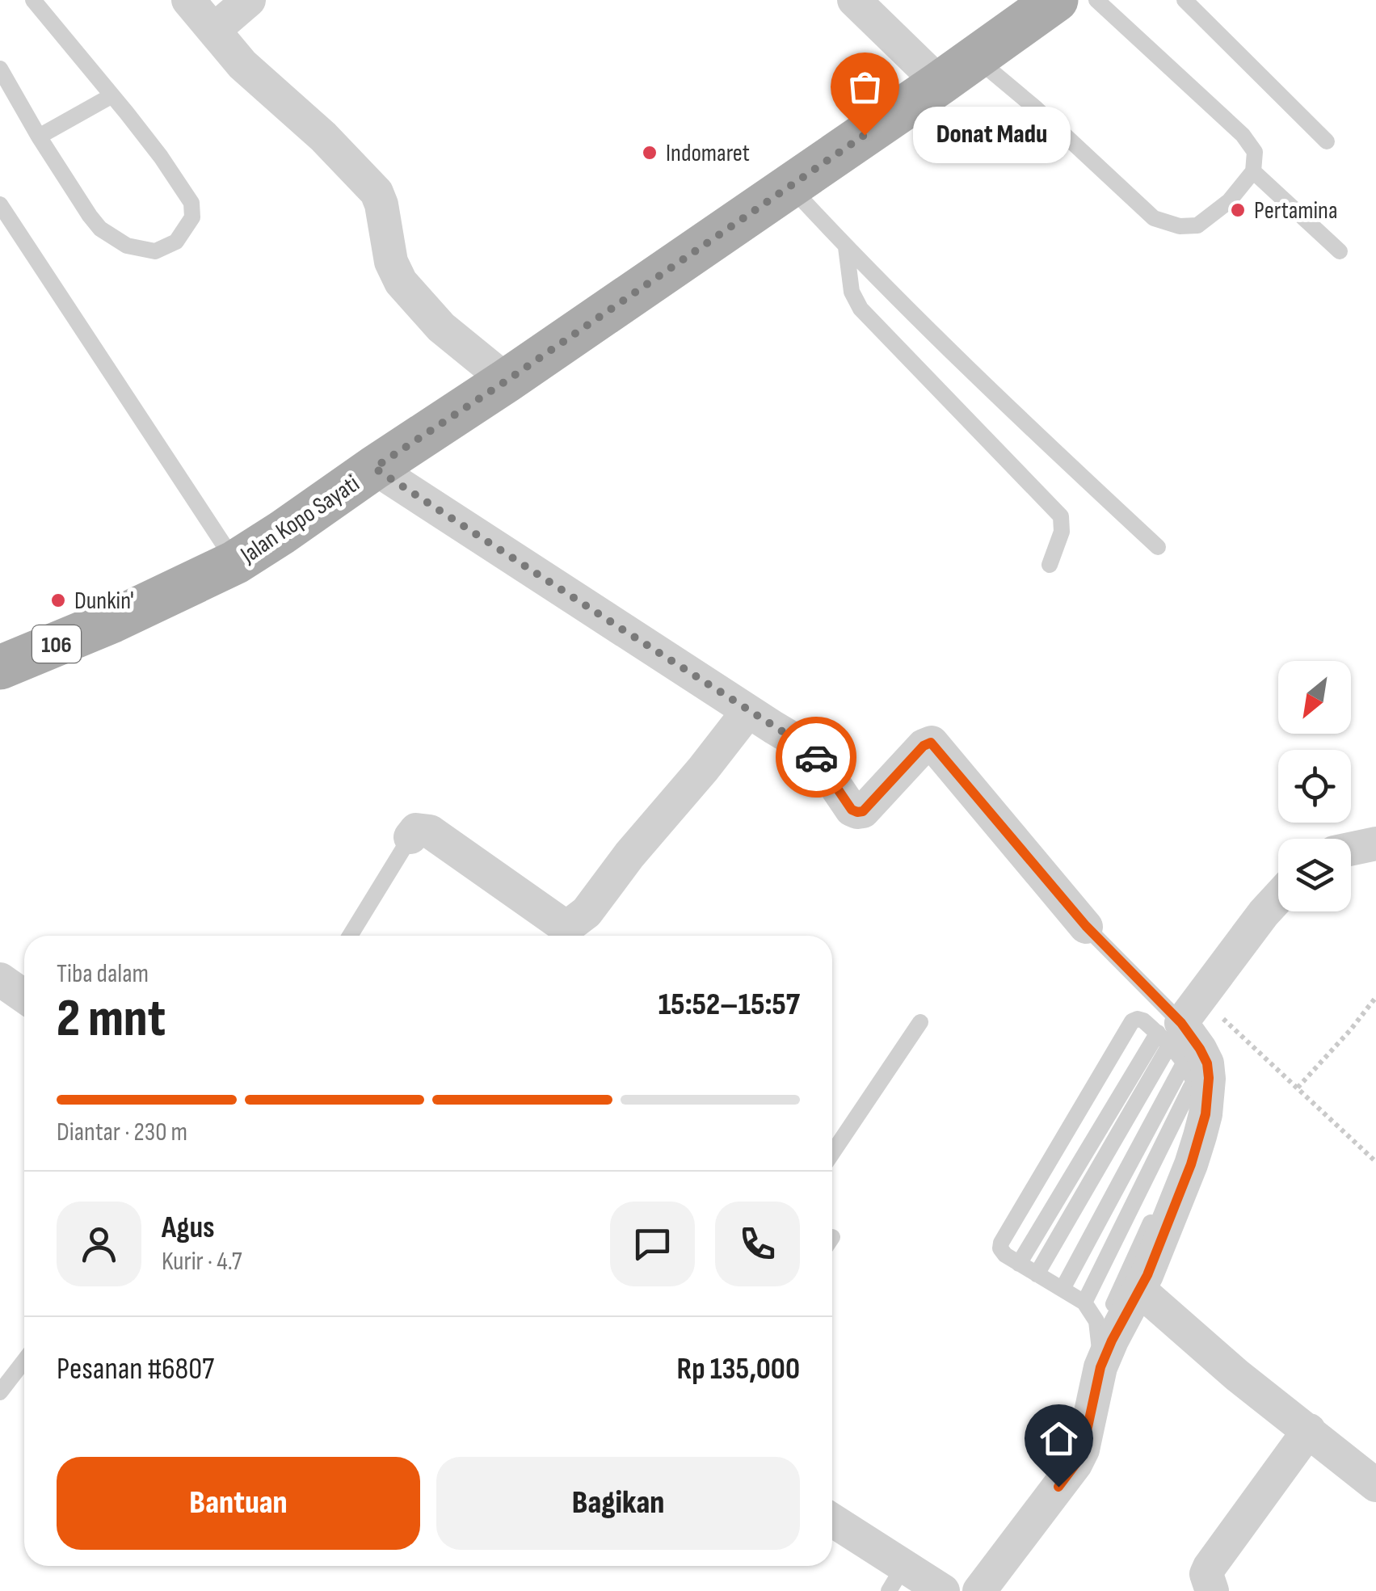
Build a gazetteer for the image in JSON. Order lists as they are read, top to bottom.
{
  "streets": {
    "main road": ["Jalan Kopo Sayati", "106"]
  },
  "places": [
    "Donat Madu",
    "Indomaret",
    "Pertamina",
    "Dunkin'"
  ],
  "north": "bottom left",
  "page": {
    "bubble": "Donat Madu",
    "heading": ["2 mnt", "Tiba dalam", "15:52–15:57"],
    "panel": [
      "Agus",
      "Kurir · 4.7",
      "Pesanan #6807",
      "Rp 135,000"
    ],
    "bar": "Diantar · 230 m",
    "buttons": ["Bantuan", "Bagikan"]
  }
}
